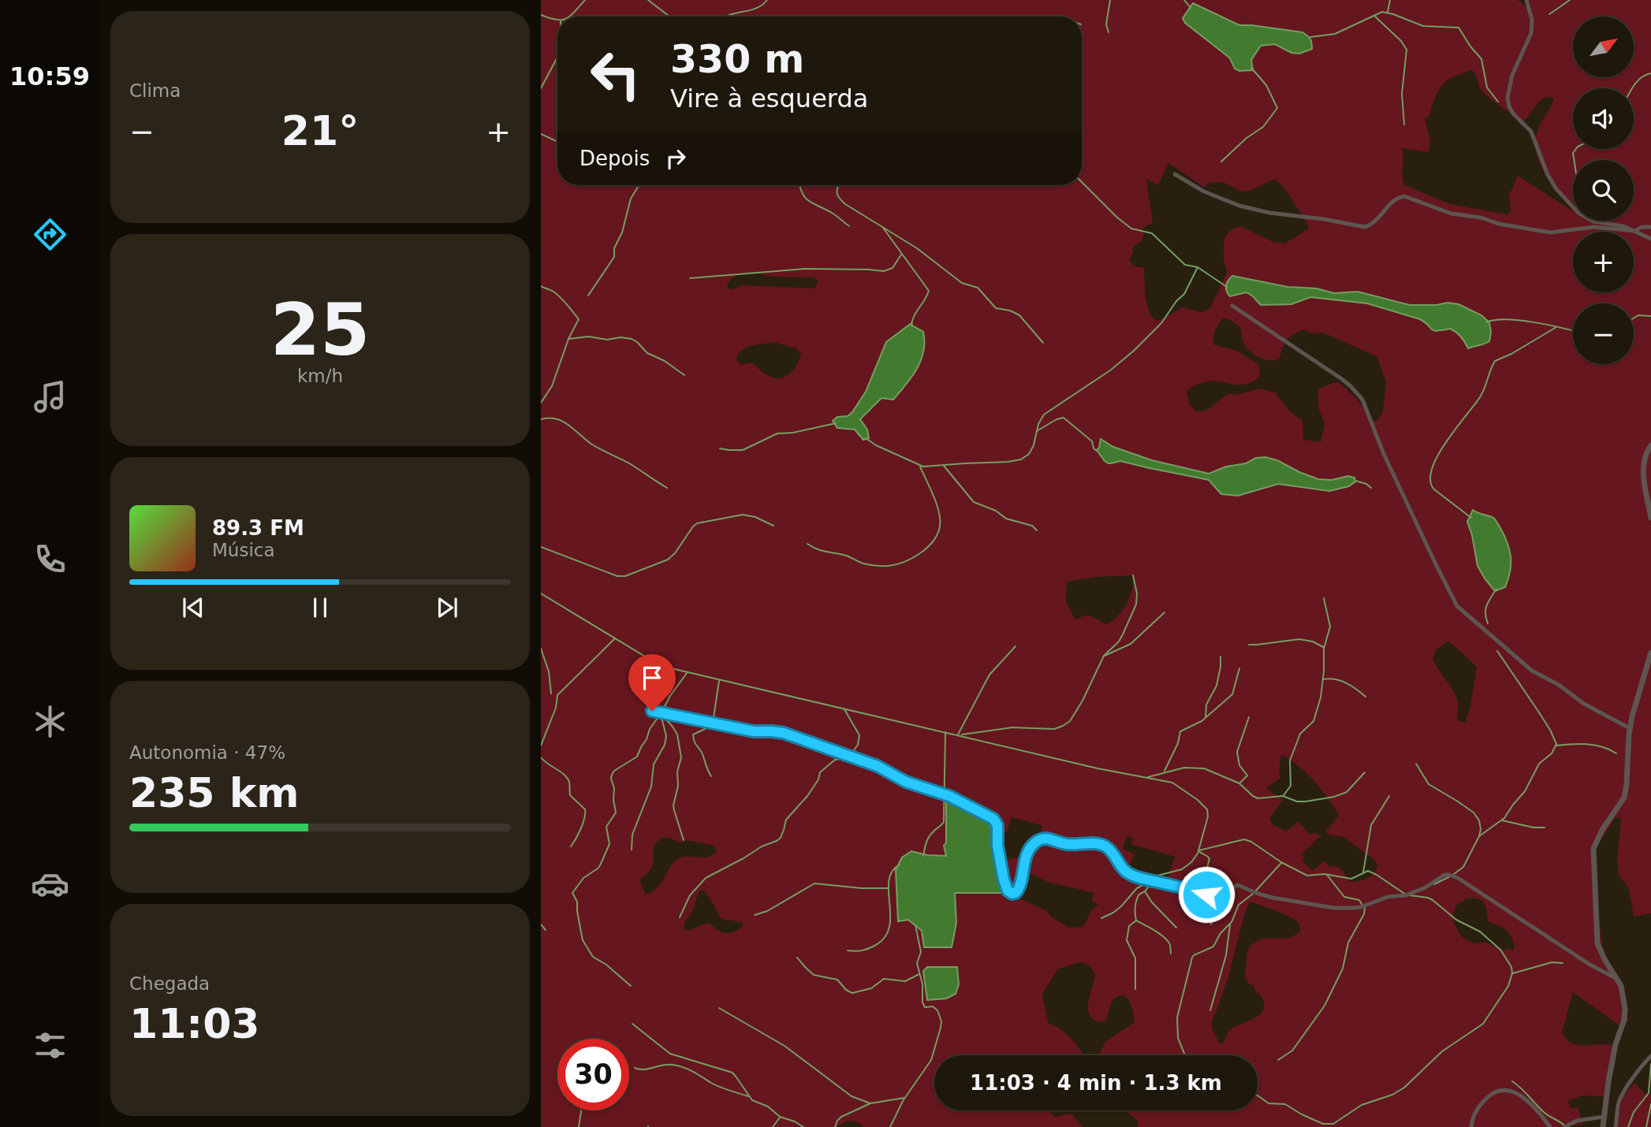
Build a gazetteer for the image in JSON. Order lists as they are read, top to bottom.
{
  "north": "top right",
  "page": {
    "tabs": "10:59",
    "tile": [
      "Clima",
      ["25", "km/h"],
      ["Autonomia · 47%", "235 km"],
      ["Chegada", "11:03"]
    ],
    "map_buttons": ["+", "−"],
    "turn": ["330 m", "Vire à esquerda"],
    "heat": ["−", "21°", "+"],
    "then": "Depois",
    "song": ["89.3 FM", "Música"],
    "limit": "30",
    "trip": "11:03 · 4 min · 1.3 km"
  }
}
